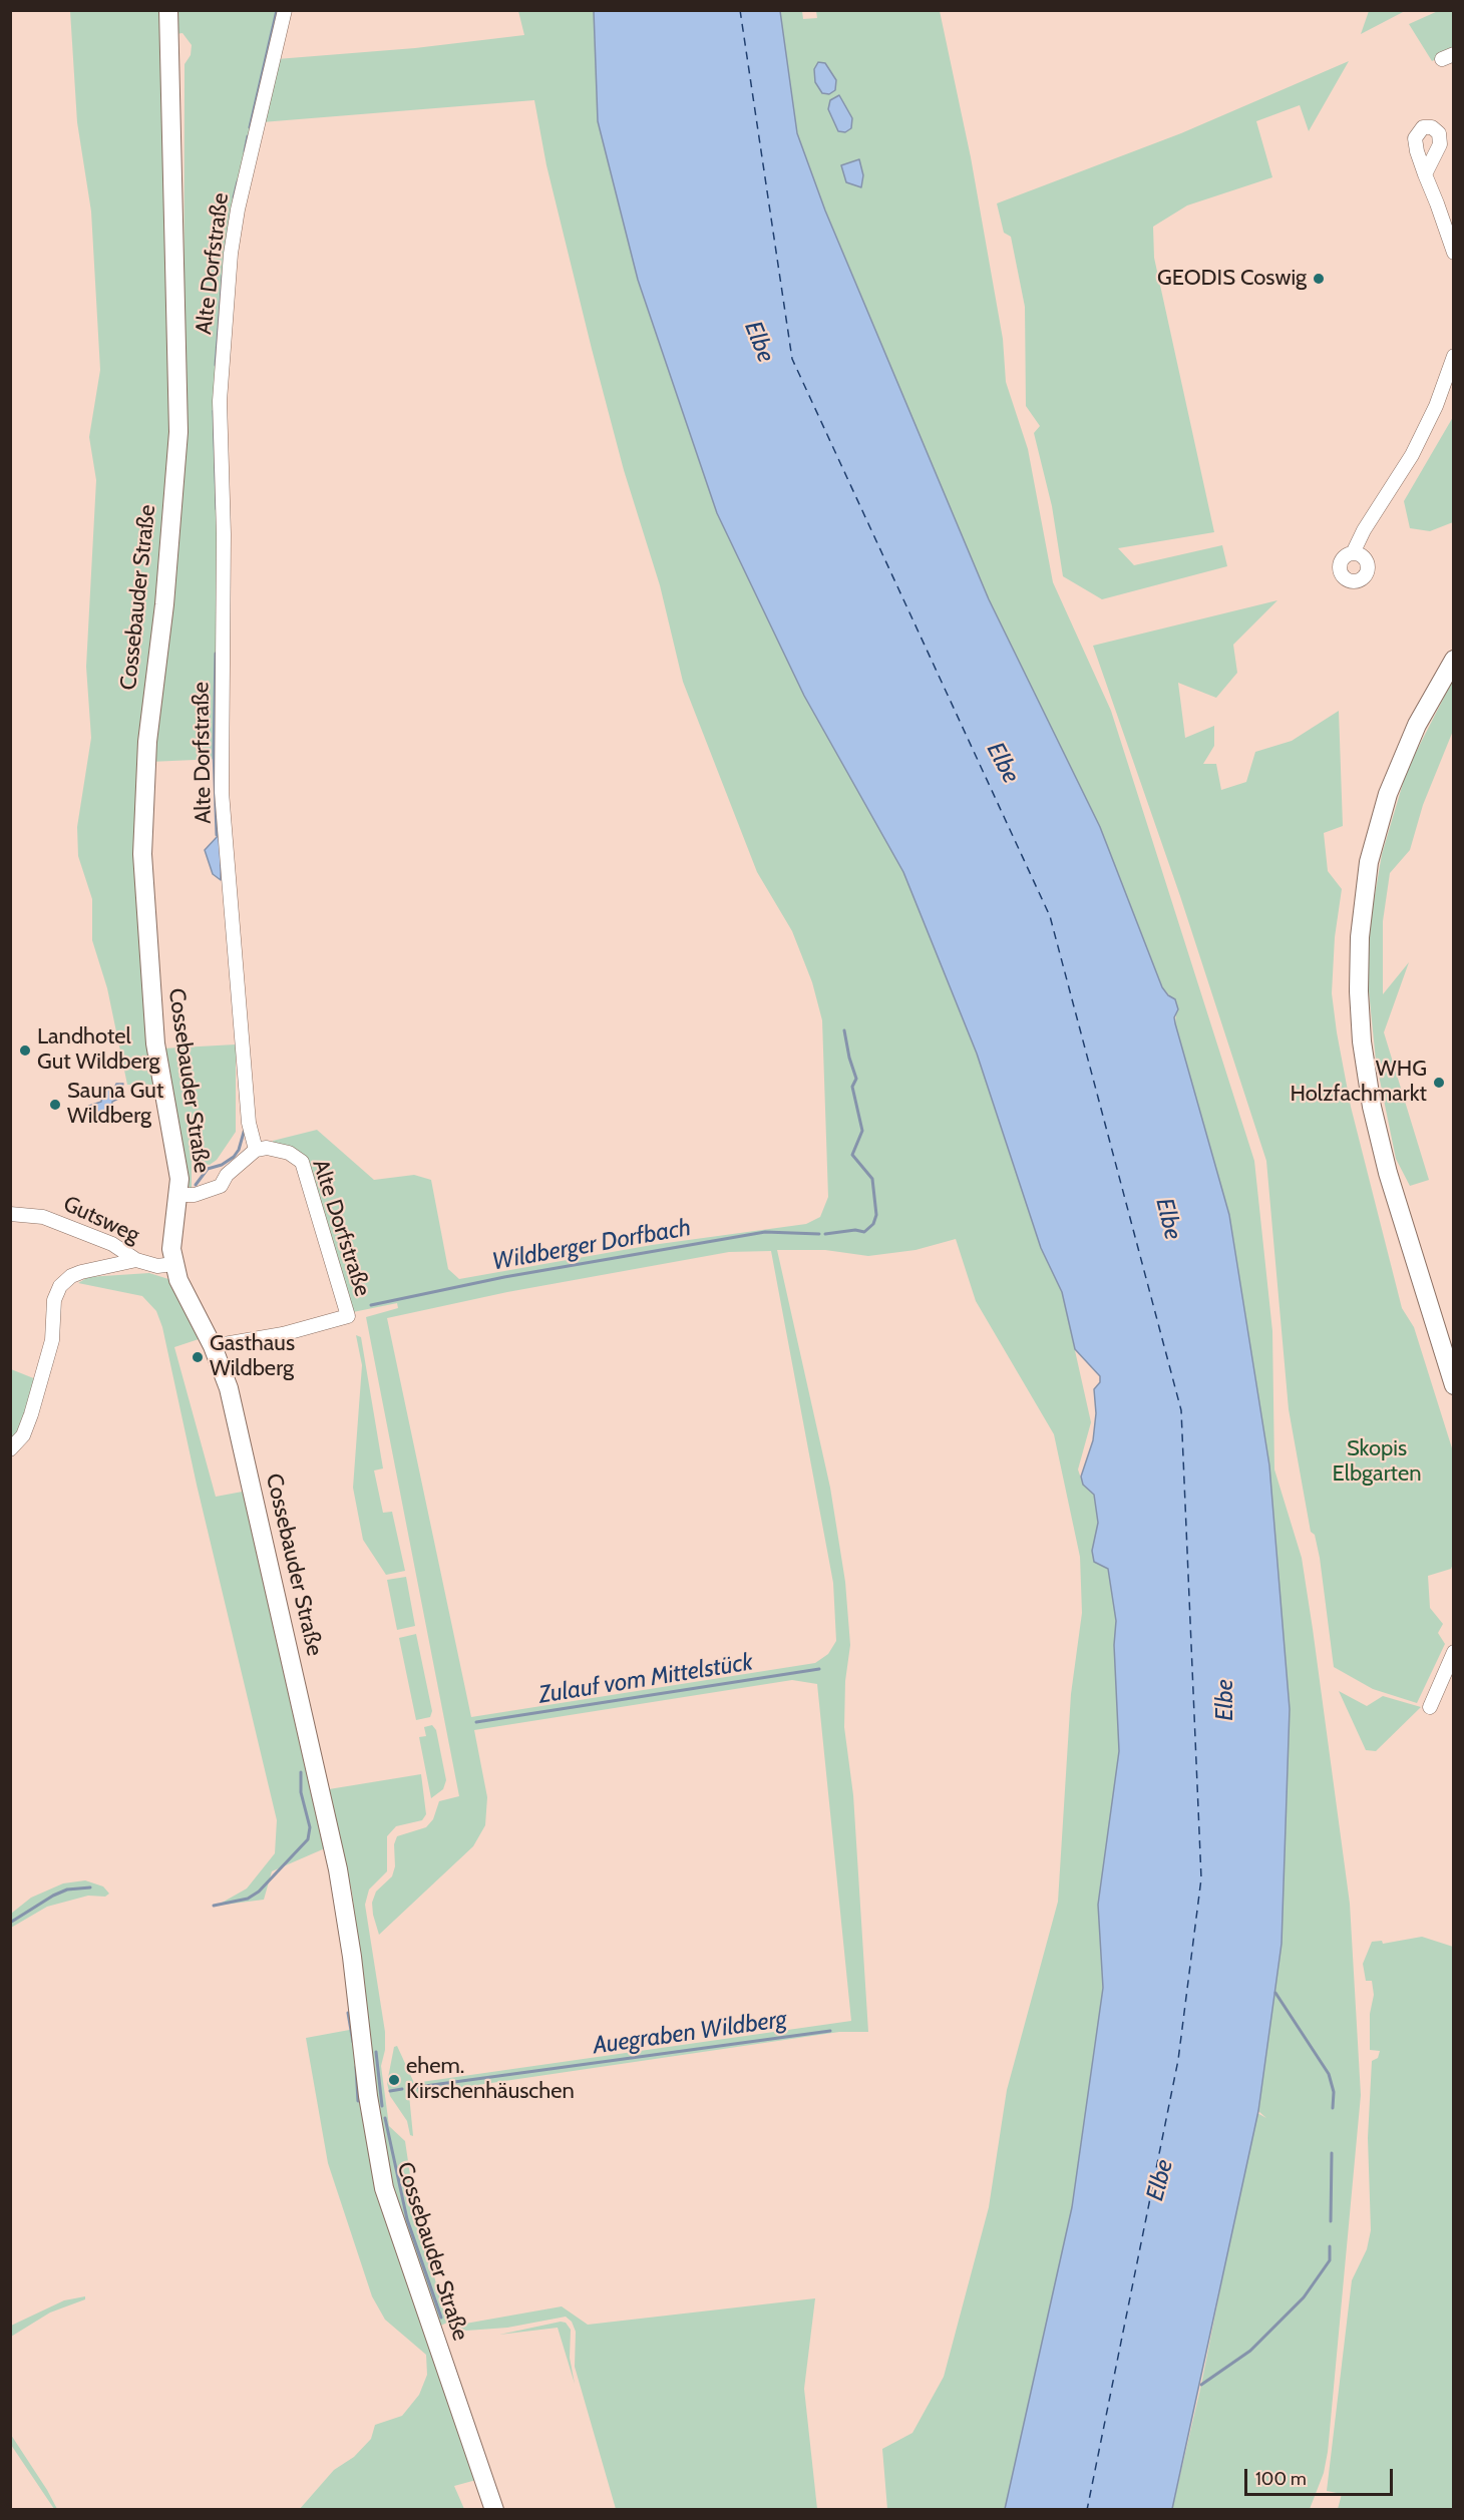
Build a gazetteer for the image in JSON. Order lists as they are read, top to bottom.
{
  "streets": {
    "main road": ["Cossebauder Straße"],
    "street": ["Alte Dorfstraße", "Gutsweg"]
  },
  "crossings": [
    ["Alte Dorfstraße", "Cossebauder Straße"],
    ["Cossebauder Straße", "Gutsweg"]
  ],
  "water": [
    "Elbe",
    "Wildberger Dorfbach",
    "Zulauf vom Mittelstück",
    "Auegraben Wildberg"
  ],
  "parks": ["Skopis Elbgarten"],
  "places": [
    "GEODIS Coswig",
    "Landhotel Gut Wildberg",
    "WHG Holzfachmarkt",
    "Sauna Gut Wildberg",
    "Gasthaus Wildberg",
    "ehem. Kirschenhäuschen"
  ],
  "scale_bar": "100 m"
}
